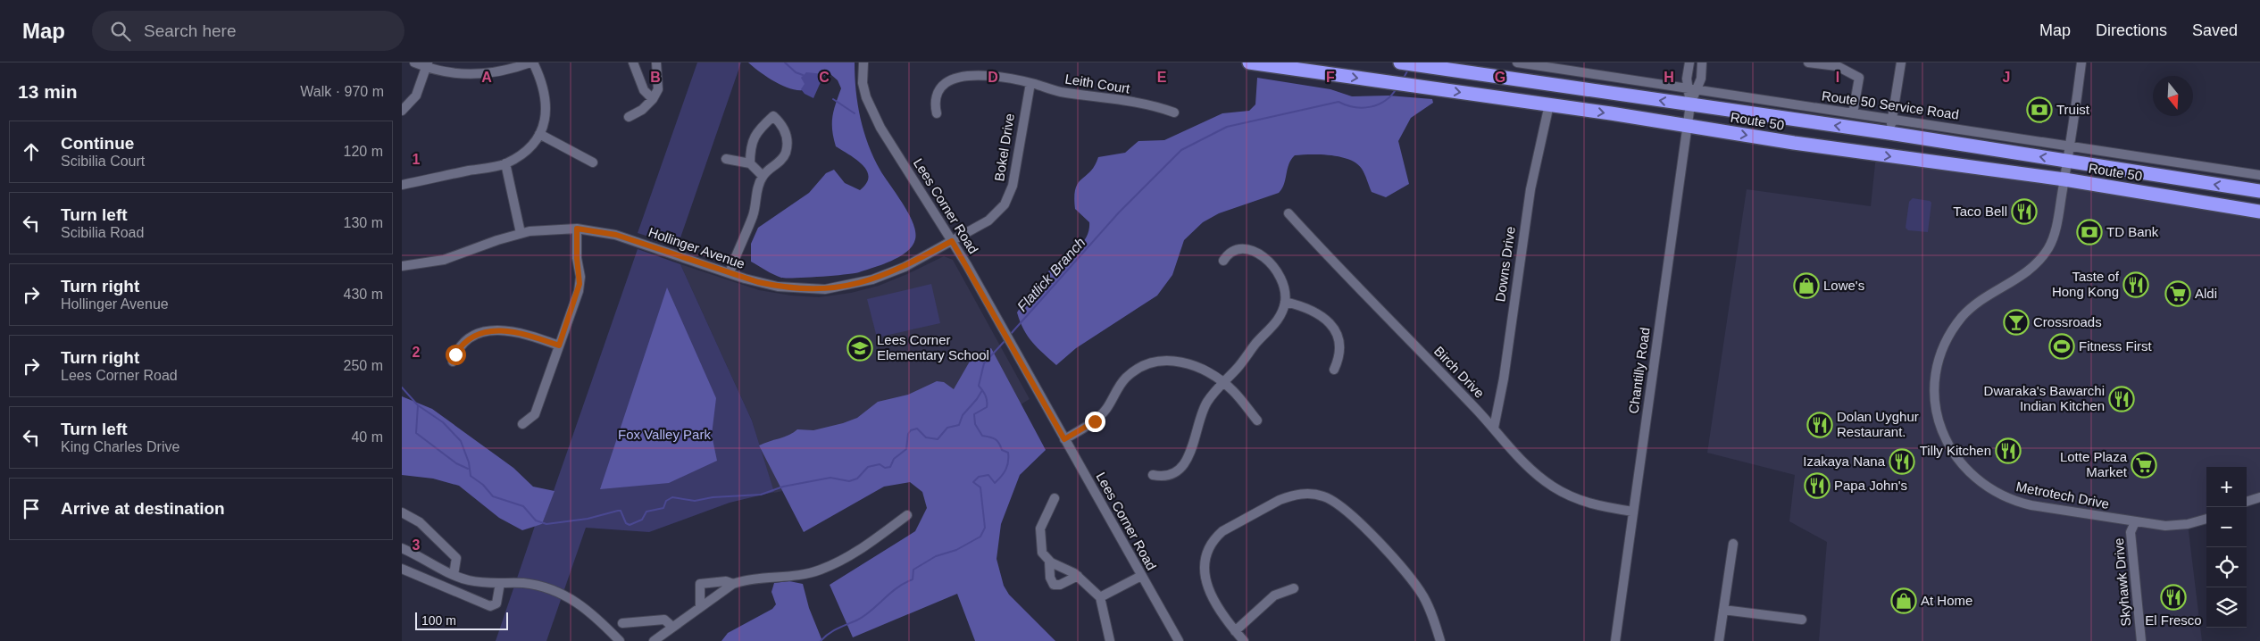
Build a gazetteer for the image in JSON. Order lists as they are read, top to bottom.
{
  "streets": {
    "highway": ["Route 50"],
    "street": [
      "Leith Court",
      "Route 50 Service Road",
      "Bokel Drive",
      "Lees Corner Road",
      "Hollinger Avenue",
      "Downs Drive",
      "Chantilly Road",
      "Birch Drive",
      "Metrotech Drive",
      "Skyhawk Drive"
    ]
  },
  "crossings": [
    ["Leith Court", "Bokel Drive"],
    ["Route 50 Service Road", "Chantilly Road"],
    ["Route 50 Service Road", "Metrotech Drive"],
    ["Route 50", "Downs Drive"],
    ["Route 50", "Chantilly Road"],
    ["Route 50", "Metrotech Drive"],
    ["Bokel Drive", "Lees Corner Road"],
    ["Bokel Drive", "Hollinger Avenue"],
    ["Lees Corner Road", "Hollinger Avenue"],
    ["Downs Drive", "Birch Drive"],
    ["Chantilly Road", "Birch Drive"],
    ["Metrotech Drive", "Skyhawk Drive"]
  ],
  "water": ["Flatlick Branch"],
  "parks": ["Fox Valley Park"],
  "places": {
    "bank": ["Truist", "TD Bank"],
    "restaurant": [
      "Taco Bell",
      "Taste of Hong Kong",
      "Dwaraka's Bawarchi Indian Kitchen",
      "Dolan Uyghur Restaurant.",
      "Tilly Kitchen",
      "Izakaya Nana",
      "Papa John's",
      "El Fresco"
    ],
    "shop": ["Lowe's", "At Home"],
    "supermarket": ["Aldi", "Lotte Plaza Market"],
    "bar": ["Crossroads"],
    "sports": ["Fitness First"],
    "school or university": ["Lees Corner Elementary School"]
  },
  "scale_bar": "100 m",
  "north": "bottom",
  "page": {
    "header": "Map",
    "search": "Search here",
    "nav": ["Map", "Directions", "Saved"],
    "heading": ["13 min", "Walk · 970 m"],
    "list": [
      ["Continue", "Scibilia Court", "120 m"],
      ["Turn left", "Scibilia Road", "130 m"],
      ["Turn right", "Hollinger Avenue", "430 m"],
      ["Turn right", "Lees Corner Road", "250 m"],
      ["Turn left", "King Charles Drive", "40 m"],
      "Arrive at destination"
    ],
    "map_buttons": ["+", "−"],
    "scale": "100 m"
  },
  "grid": {
    "columns": [
      "A",
      "B",
      "C",
      "D",
      "E",
      "F",
      "G",
      "H",
      "I",
      "J"
    ],
    "rows": ["1", "2", "3"]
  }
}
